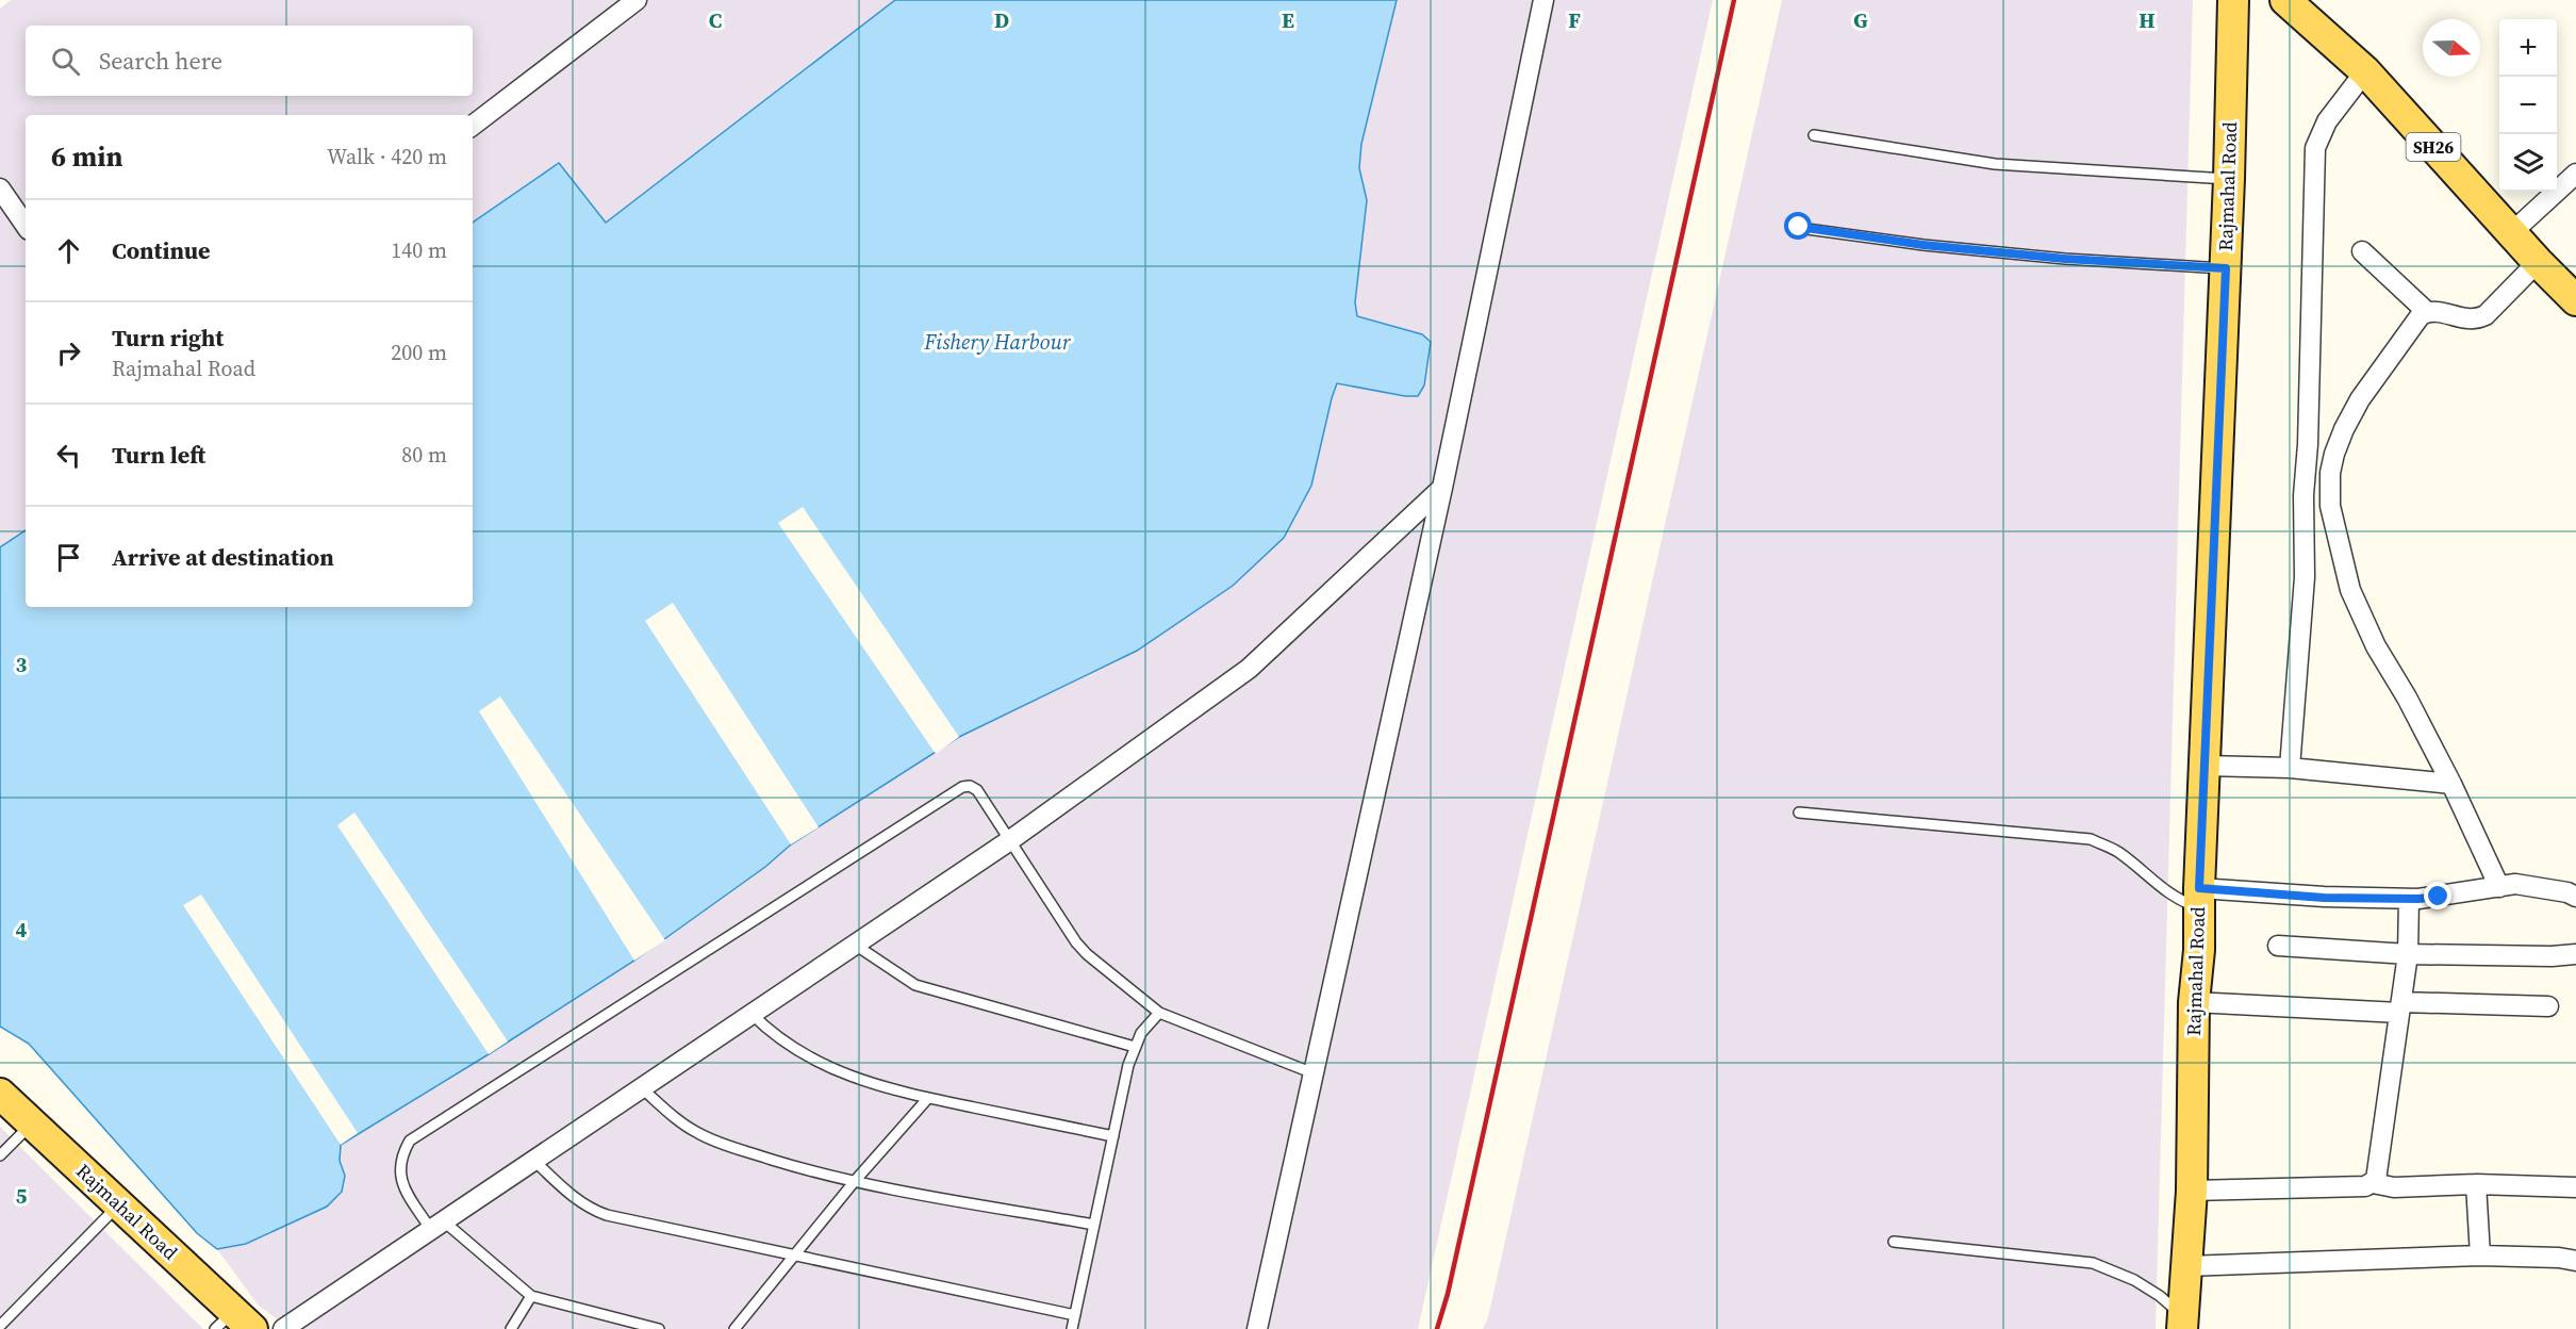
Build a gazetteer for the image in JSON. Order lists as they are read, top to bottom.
{
  "streets": {
    "main road": ["SH26", "Rajmahal Road"]
  },
  "water": ["Fishery Harbour"],
  "north": "right",
  "page": {
    "map_buttons": ["+", "−"],
    "search": "Search here",
    "heading": ["6 min", "Walk · 420 m"],
    "list": [
      ["Continue", "140 m"],
      ["Turn right", "Rajmahal Road", "200 m"],
      ["Turn left", "80 m"],
      "Arrive at destination"
    ]
  },
  "grid": {
    "columns": [
      "C",
      "D",
      "E",
      "F",
      "G",
      "H"
    ],
    "rows": ["3", "4", "5"]
  }
}
